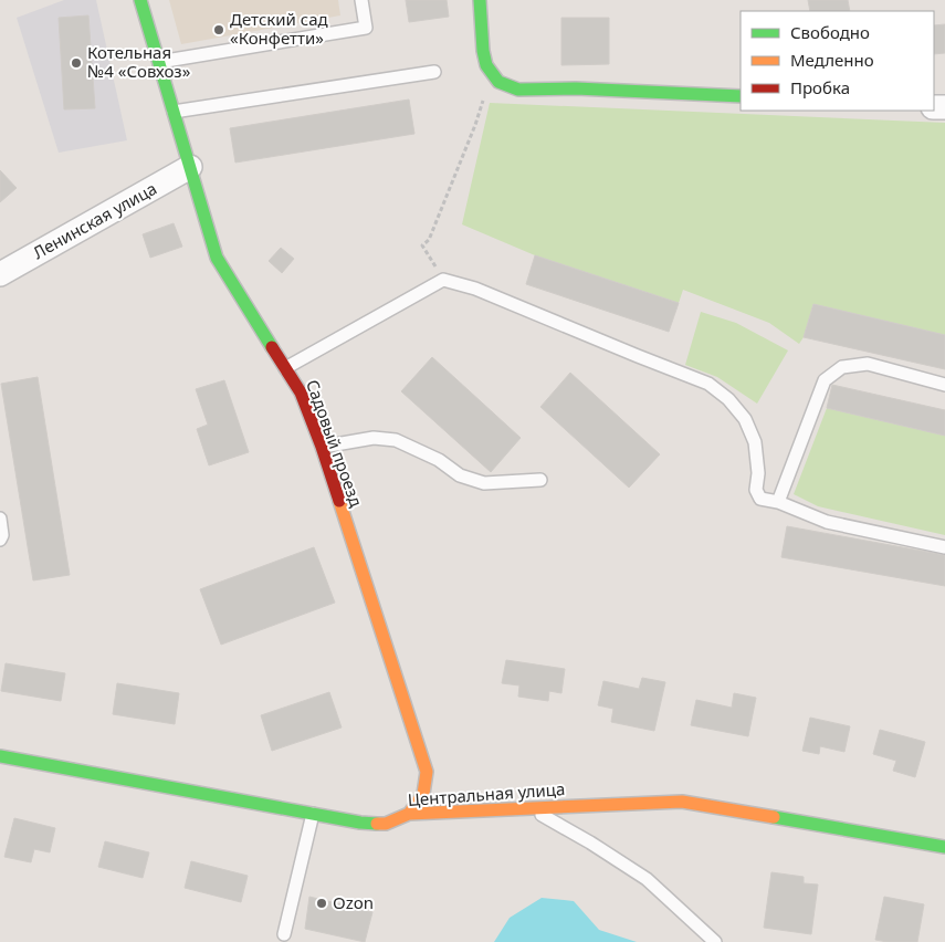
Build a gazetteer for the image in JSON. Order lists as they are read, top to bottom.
{
  "streets": {
    "street": ["Ленинская улица", "Садовый проезд", "Центральная улица"]
  },
  "crossings": [
    ["Ленинская улица", "Садовый проезд"],
    ["Садовый проезд", "Центральная улица"]
  ],
  "places": ["Детский сад «Конфетти»", "Котельная №4 «Совхоз»", "Ozon"],
  "legend": ["Свободно", "Медленно", "Пробка"]
}
